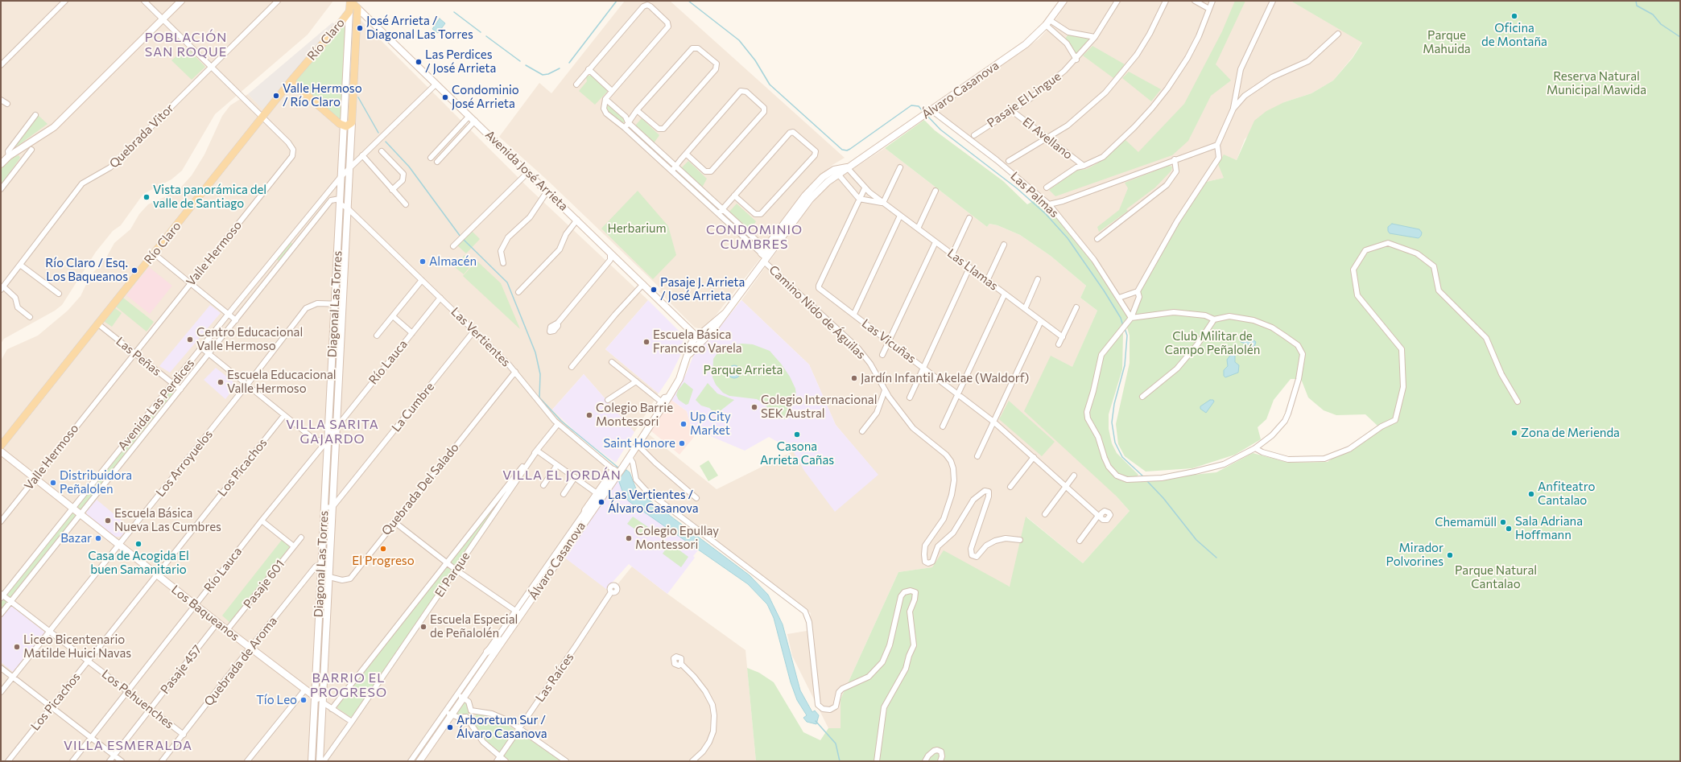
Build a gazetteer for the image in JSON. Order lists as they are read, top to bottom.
{
  "streets": {
    "main road": [
      "Río Claro",
      "Álvaro Casanova",
      "Avenida José Arrieta",
      "Diagonal Las Torres",
      "Los Baqueanos"
    ],
    "street": [
      "Pasaje El Lingue",
      "Quebrada Vitor",
      "El Avellano",
      "Las Palmas",
      "Valle Hermoso",
      "Las Llamas",
      "Camino Nido de Águilas",
      "Las Vertientes",
      "Las Vicuñas",
      "Las Peñas",
      "Río Lauca",
      "Avenida Las Perdices",
      "La Cumbre",
      "Los Arroyuelos",
      "Los Picachos",
      "Quebrada Del Salado",
      "El Parque",
      "Pasaje 601",
      "Quebrada de Aroma",
      "Pasaje 457",
      "Las Raíces",
      "Los Pehuenches"
    ]
  },
  "crossings": [
    ["Río Claro", "Valle Hermoso"],
    ["Río Claro", "Diagonal Las Torres"],
    ["Río Claro", "Las Peñas"],
    ["Álvaro Casanova", "Avenida José Arrieta"],
    ["Álvaro Casanova", "Las Palmas"],
    ["Álvaro Casanova", "Las Llamas"],
    ["Álvaro Casanova", "Camino Nido de Águilas"],
    ["Álvaro Casanova", "Las Vertientes"],
    ["Pasaje El Lingue", "El Avellano"],
    ["Quebrada Vitor", "Valle Hermoso"],
    ["Avenida José Arrieta", "Diagonal Las Torres"],
    ["Avenida José Arrieta", "Avenida Las Perdices"],
    ["Valle Hermoso", "Las Peñas"],
    ["Valle Hermoso", "Los Baqueanos"],
    ["Las Llamas", "Las Vicuñas"],
    ["Diagonal Las Torres", "Las Vertientes"],
    ["Diagonal Las Torres", "Río Lauca"],
    ["Diagonal Las Torres", "Avenida Las Perdices"],
    ["Diagonal Las Torres", "La Cumbre"],
    ["Diagonal Las Torres", "Los Arroyuelos"],
    ["Diagonal Las Torres", "Quebrada Del Salado"],
    ["Diagonal Las Torres", "Los Baqueanos"],
    ["Diagonal Las Torres", "Quebrada de Aroma"],
    ["Las Vertientes", "Río Lauca"],
    ["Las Vertientes", "Avenida Las Perdices"],
    ["Las Vertientes", "La Cumbre"],
    ["Las Vertientes", "Quebrada Del Salado"],
    ["Las Vertientes", "El Parque"],
    ["Las Peñas", "Avenida Las Perdices"],
    ["Río Lauca", "Los Baqueanos"],
    ["Río Lauca", "Los Pehuenches"],
    ["Avenida Las Perdices", "Los Baqueanos"],
    ["Avenida Las Perdices", "Los Pehuenches"],
    ["Los Arroyuelos", "Los Baqueanos"],
    ["Los Arroyuelos", "Los Pehuenches"],
    ["Los Picachos", "Los Baqueanos"],
    ["Los Picachos", "Los Pehuenches"],
    ["El Parque", "Los Baqueanos"],
    ["Pasaje 601", "Los Baqueanos"],
    ["Los Baqueanos", "Quebrada de Aroma"],
    ["Los Baqueanos", "Pasaje 457"],
    ["Quebrada de Aroma", "Los Pehuenches"],
    ["Pasaje 457", "Los Pehuenches"]
  ],
  "districts": [
    "POBLACIÓN SAN ROQUE",
    "CONDOMINIO CUMBRES",
    "VILLA SARITA GAJARDO",
    "VILLA EL JORDÁN",
    "BARRIO EL PROGRESO",
    "VILLA ESMERALDA"
  ],
  "parks": [
    "Parque Mahuida",
    "Reserva Natural Municipal Mawida",
    "Herbarium",
    "Club Militar de Campo Peñalolén",
    "Parque Arrieta",
    "Parque Natural Cantalao"
  ],
  "places": [
    "Oficina de Montaña",
    "José Arrieta / Diagonal Las Torres",
    "Las Perdices / José Arrieta",
    "Valle Hermoso / Río Claro",
    "Condominio José Arrieta",
    "Vista panorámica del valle de Santiago",
    "Almacén",
    "Río Claro / Esq. Los Baqueanos",
    "Pasaje J. Arrieta / José Arrieta",
    "Centro Educacional Valle Hermoso",
    "Escuela Básica Francisco Varela",
    "Jardín Infantil Akelae (Waldorf)",
    "Escuela Educacional Valle Hermoso",
    "Colegio Internacional SEK Austral",
    "Colegio Barrie Montessori",
    "Up City Market",
    "Zona de Merienda",
    "Casona Arrieta Cañas",
    "Saint Honore",
    "Distribuidora Peñalolen",
    "Anfiteatro Cantalao",
    "Las Vertientes / Álvaro Casanova",
    "Escuela Básica Nueva Las Cumbres",
    "Chemamüll",
    "Sala Adriana Hoffmann",
    "Bazar",
    "Colegio Epullay Montessori",
    "Casa de Acogida El buen Samanitario",
    "El Progreso",
    "Mirador Polvorines",
    "Escuela Especial de Peñalolén",
    "Liceo Bicentenario Matilde Huici Navas",
    "Tío Leo",
    "Arboretum Sur / Álvaro Casanova"
  ]
}
